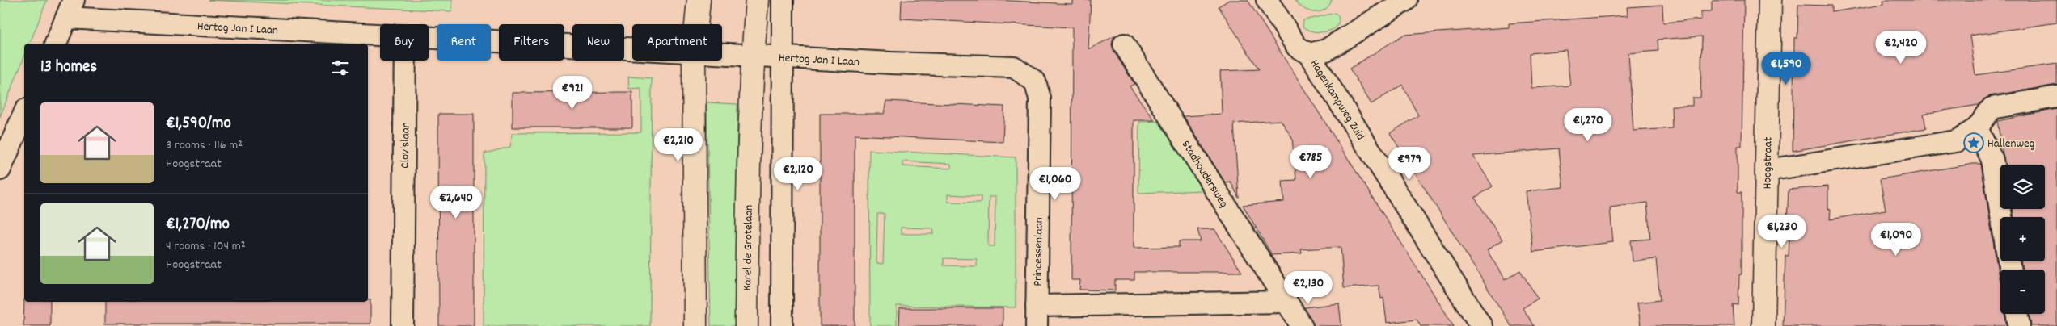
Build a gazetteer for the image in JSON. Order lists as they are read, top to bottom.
{
  "streets": {
    "main road": ["Hoogstraat", "Karel de Grotelaan"],
    "street": [
      "Hertog Jan I Laan",
      "Hagenkampweg Zuid",
      "Clovislaan",
      "Stadhoudersweg",
      "Princessenlaan"
    ]
  },
  "crossings": [
    ["Hertog Jan I Laan", "Karel de Grotelaan"],
    ["Hertog Jan I Laan", "Princessenlaan"]
  ],
  "places": {
    "place": ["Hallenweg"]
  },
  "page": {
    "chip": [
      "Buy",
      "Rent",
      "Filters",
      "New",
      "Apartment"
    ],
    "price": [
      "€2,420",
      "€1,590",
      "€921",
      "€1,270",
      "€2,210",
      "€785",
      "€979",
      "€2,120",
      "€1,060",
      "€2,640",
      "€1,230",
      "€1,090",
      "€2,130"
    ],
    "heading": "13 homes",
    "list": [
      {
        "name": "€1,590/mo",
        "note": "3 rooms · 116 m² · Hoogstraat"
      },
      {
        "name": "€1,270/mo",
        "note": "4 rooms · 104 m² · Hoogstraat"
      }
    ],
    "map_buttons": ["+", "−"]
  }
}
